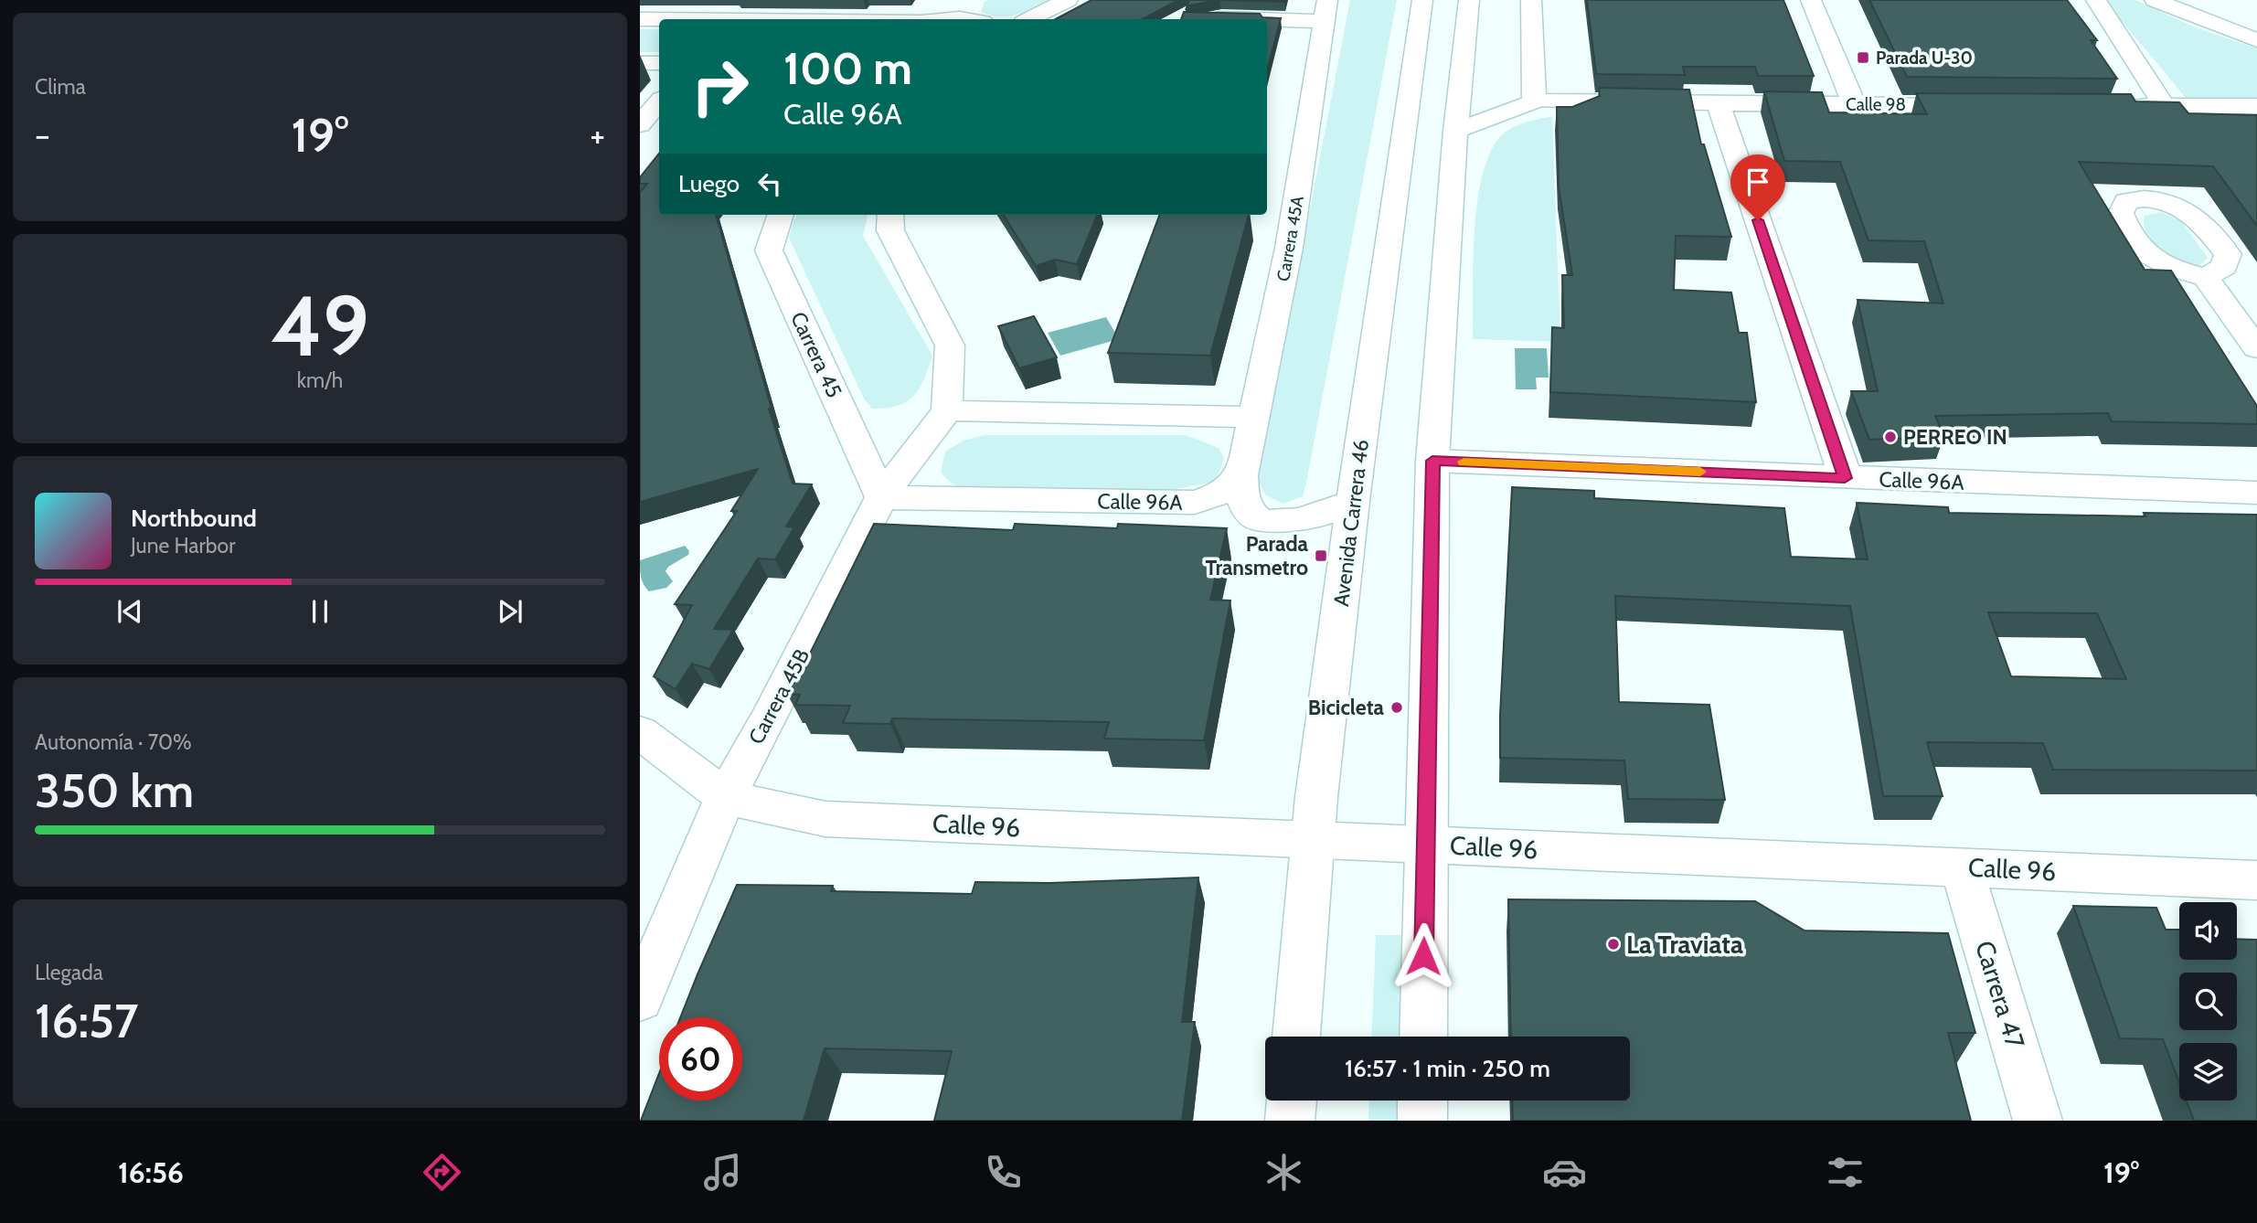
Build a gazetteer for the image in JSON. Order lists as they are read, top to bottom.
{
  "streets": {
    "street": [
      "Calle 98",
      "Carrera 45A",
      "Carrera 45",
      "Calle 96A",
      "Avenida Carrera 46",
      "Carrera 45B",
      "Calle 96",
      "Carrera 47"
    ]
  },
  "crossings": [
    ["Carrera 45A", "Calle 96A"],
    ["Carrera 45", "Calle 96A"],
    ["Carrera 45", "Carrera 45B"],
    ["Calle 96A", "Carrera 45B"],
    ["Avenida Carrera 46", "Calle 96"],
    ["Carrera 45B", "Calle 96"],
    ["Calle 96", "Carrera 47"]
  ],
  "places": {
    "transit": ["Parada U-30", "Parada Transmetro"],
    "other": ["PERREO IN", "Bicicleta", "La Traviata"]
  },
  "page": {
    "tile": [
      "Clima",
      ["49", "km/h"],
      ["Autonomía · 70%", "350 km"],
      ["Llegada", "16:57"]
    ],
    "turn": ["100 m", "Calle 96A"],
    "heat": ["−", "19°", "+"],
    "then": "Luego",
    "song": ["Northbound", "June Harbor"],
    "limit": "60",
    "trip": "16:57 · 1 min · 250 m",
    "tabs": ["16:56", "19°"]
  }
}
